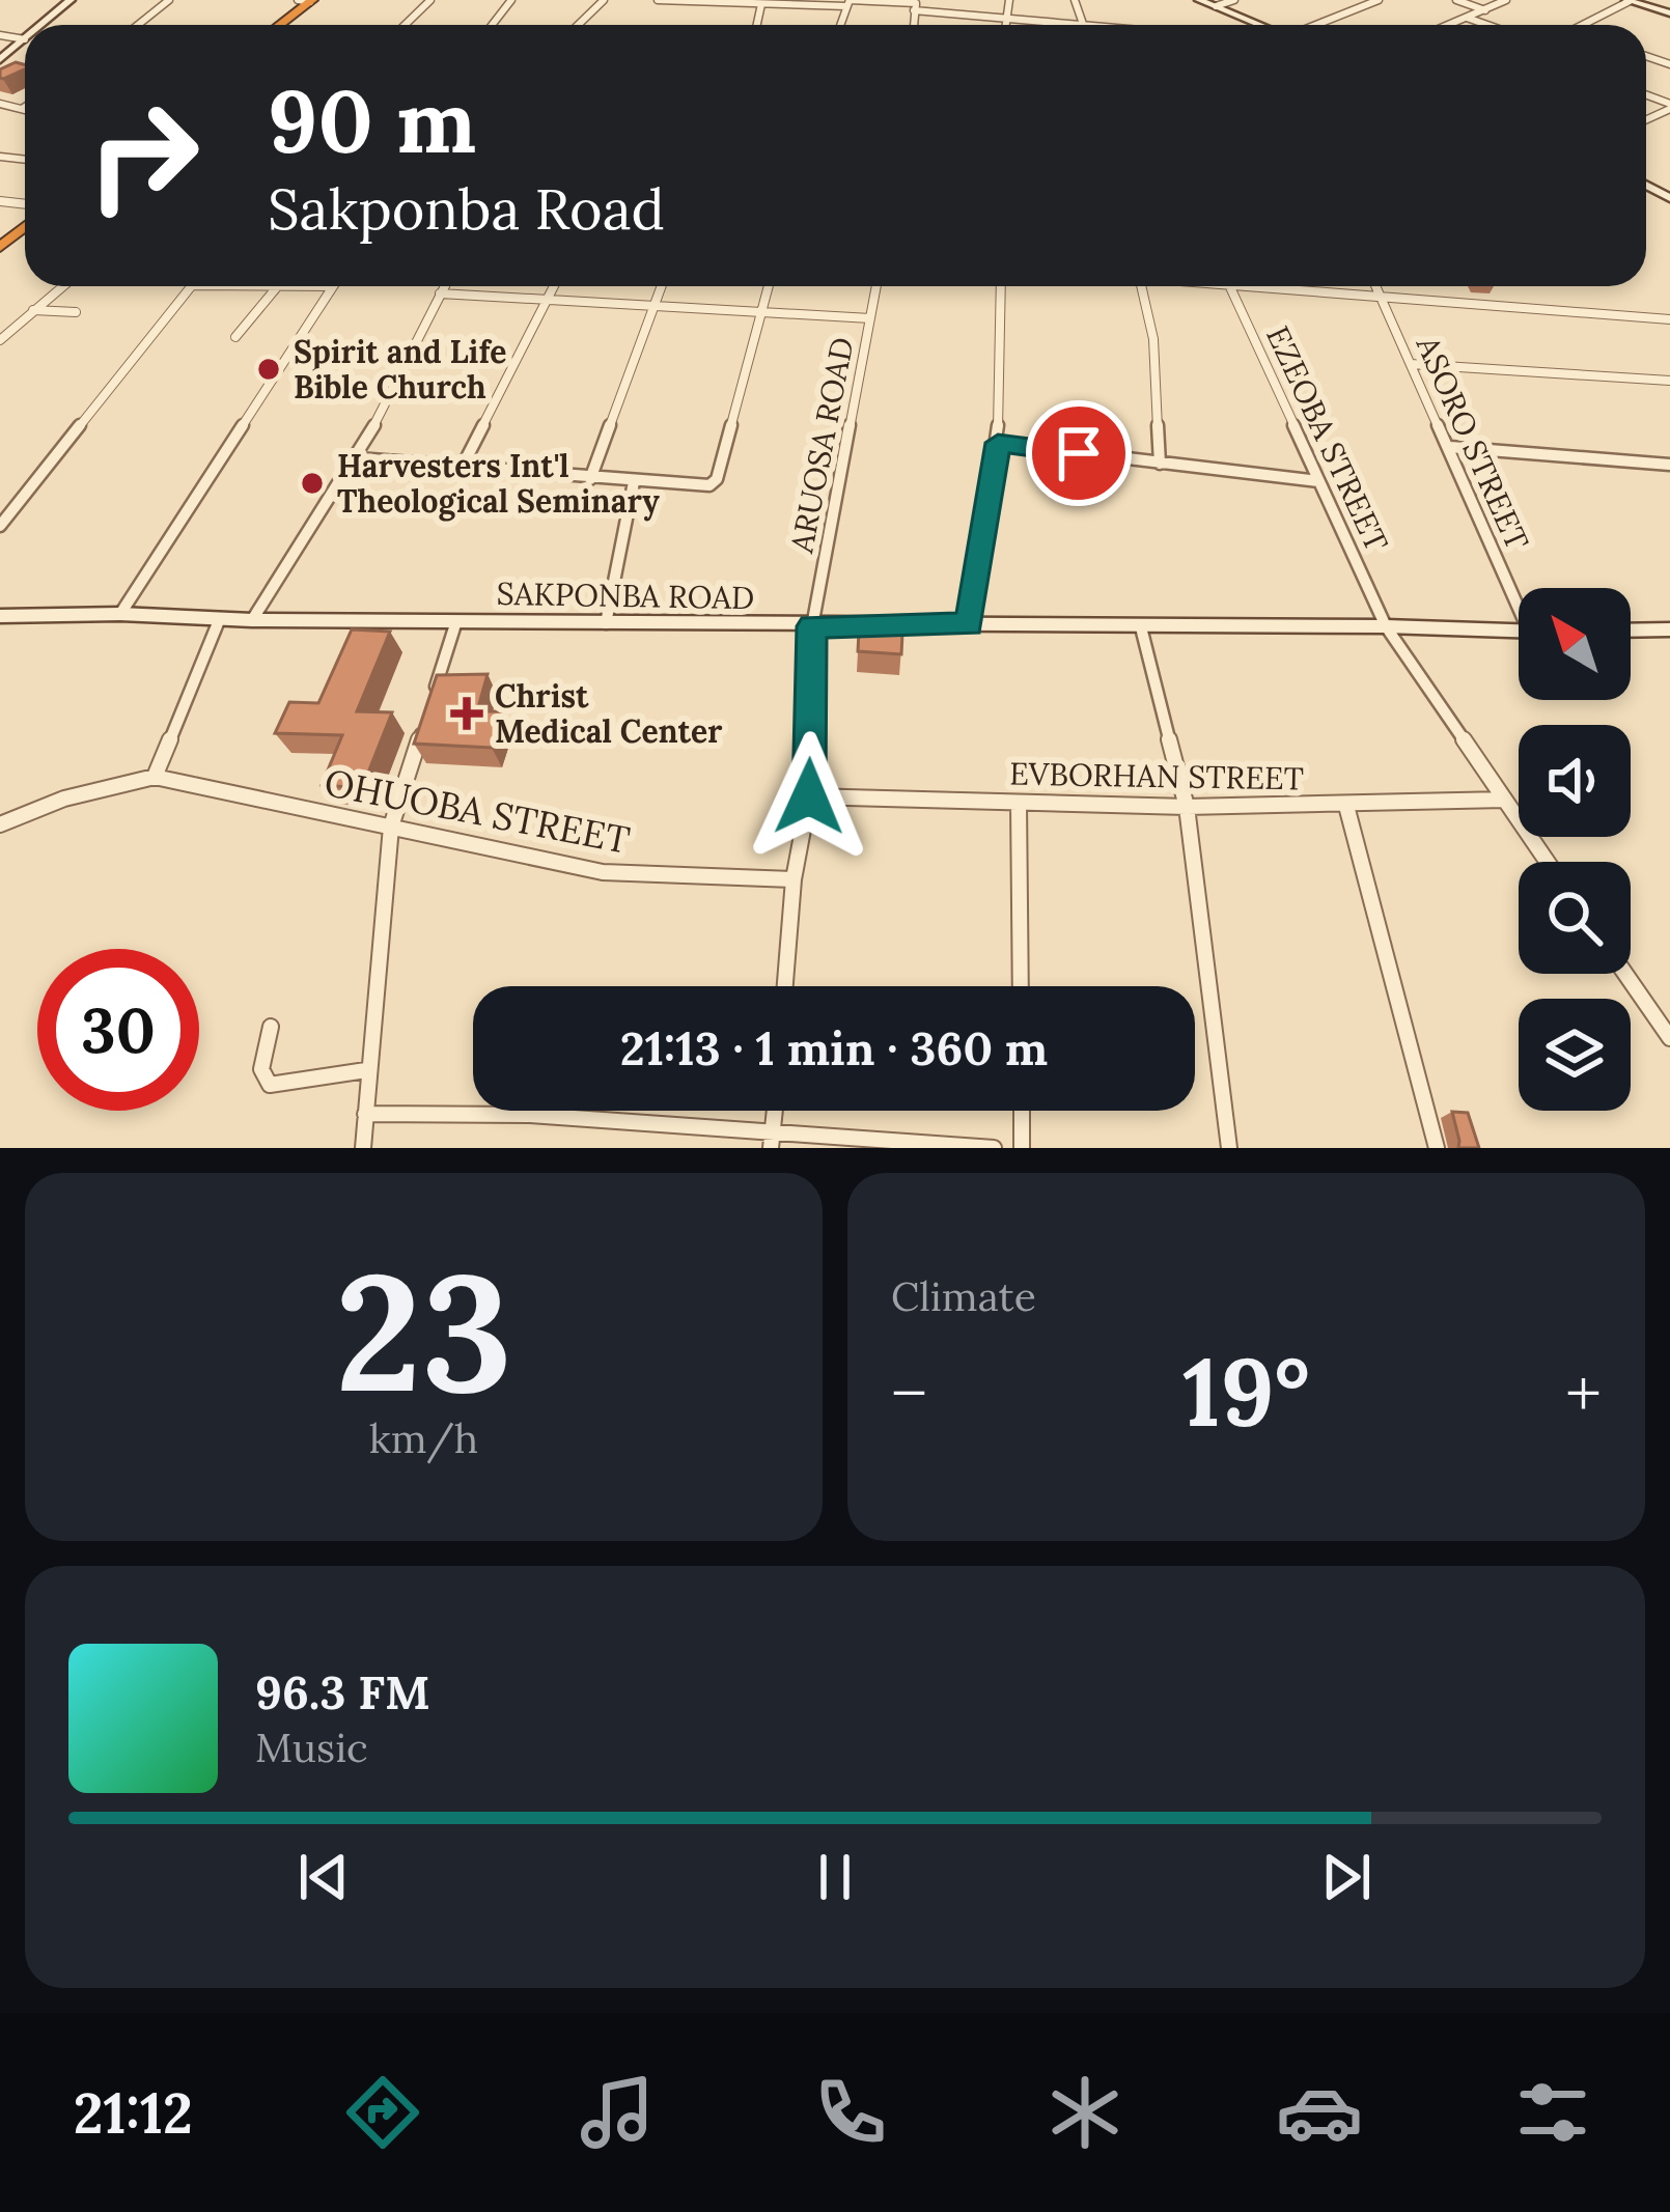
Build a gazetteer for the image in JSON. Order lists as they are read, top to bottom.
{
  "streets": {
    "main road": ["SAKPONBA ROAD"],
    "street": [
      "EZEOBA STREET",
      "ASORO STREET",
      "ARUOSA ROAD",
      "EVBORHAN STREET",
      "OHUOBA STREET"
    ]
  },
  "crossings": [
    ["EZEOBA STREET", "SAKPONBA ROAD"],
    ["EZEOBA STREET", "EVBORHAN STREET"],
    ["ARUOSA ROAD", "SAKPONBA ROAD"],
    ["ARUOSA ROAD", "EVBORHAN STREET"],
    ["ARUOSA ROAD", "OHUOBA STREET"]
  ],
  "places": {
    "other": ["Spirit and Life Bible Church", "Harvesters Int'l Theological Seminary"],
    "health": ["Christ Medical Center"]
  },
  "north": "top left",
  "page": {
    "turn": ["90 m", "Sakponba Road"],
    "limit": "30",
    "trip": "21:13 · 1 min · 360 m",
    "tile": [
      ["23", "km/h"],
      "Climate"
    ],
    "heat": ["−", "19°", "+"],
    "song": ["96.3 FM", "Music"],
    "tabs": "21:12"
  }
}
